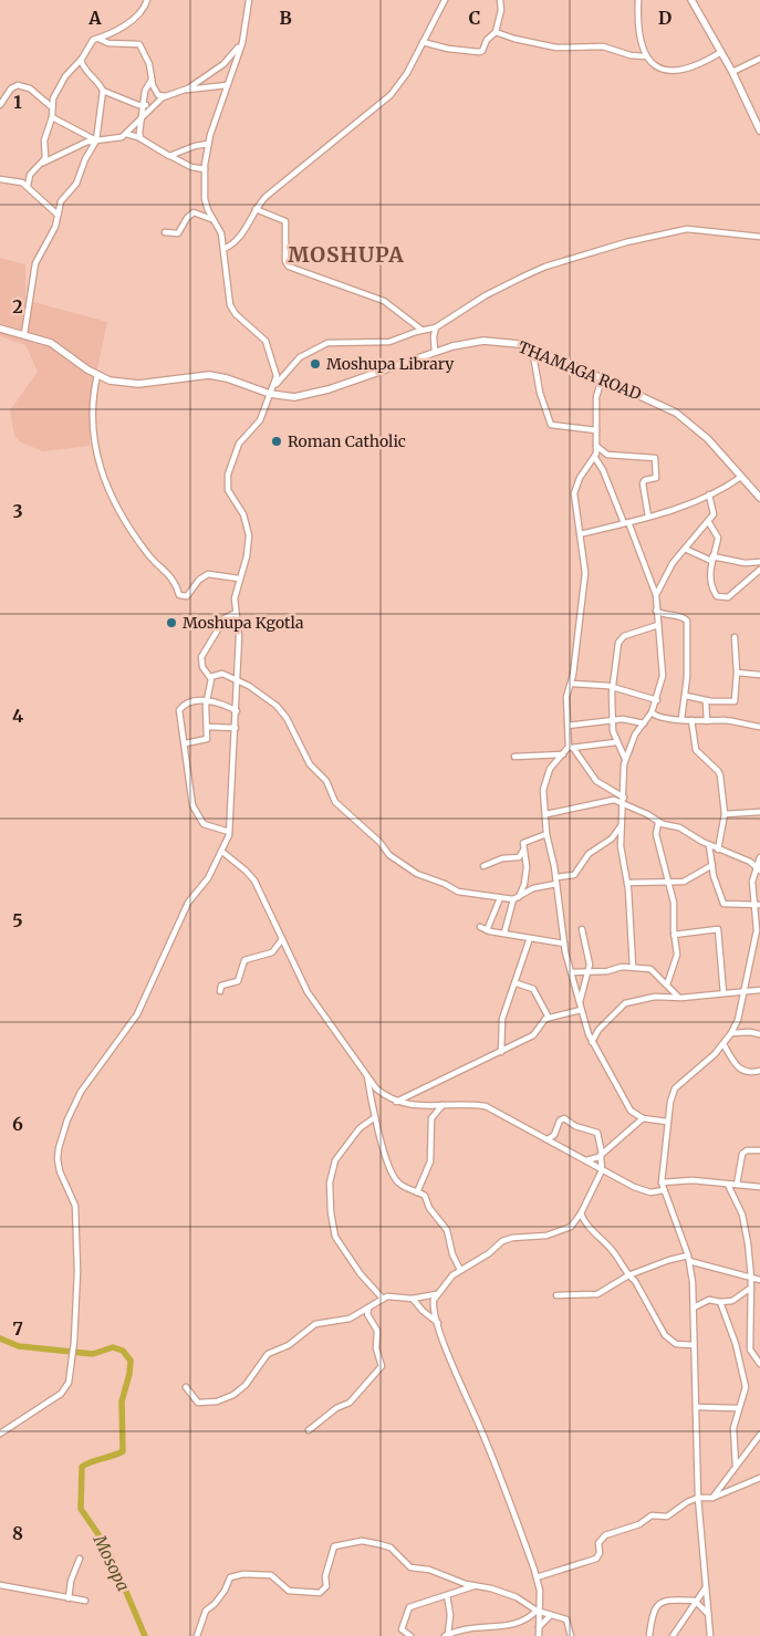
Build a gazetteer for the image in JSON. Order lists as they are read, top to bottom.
{
  "streets": {
    "main road": ["THAMAGA ROAD"]
  },
  "districts": ["MOSHUPA"],
  "water": ["Mosopa"],
  "places": ["Moshupa Library", "Roman Catholic", "Moshupa Kgotla"],
  "grid": {
    "columns": [
      "A",
      "B",
      "C",
      "D"
    ],
    "rows": [
      "1",
      "2",
      "3",
      "4",
      "5",
      "6",
      "7",
      "8"
    ]
  }
}
